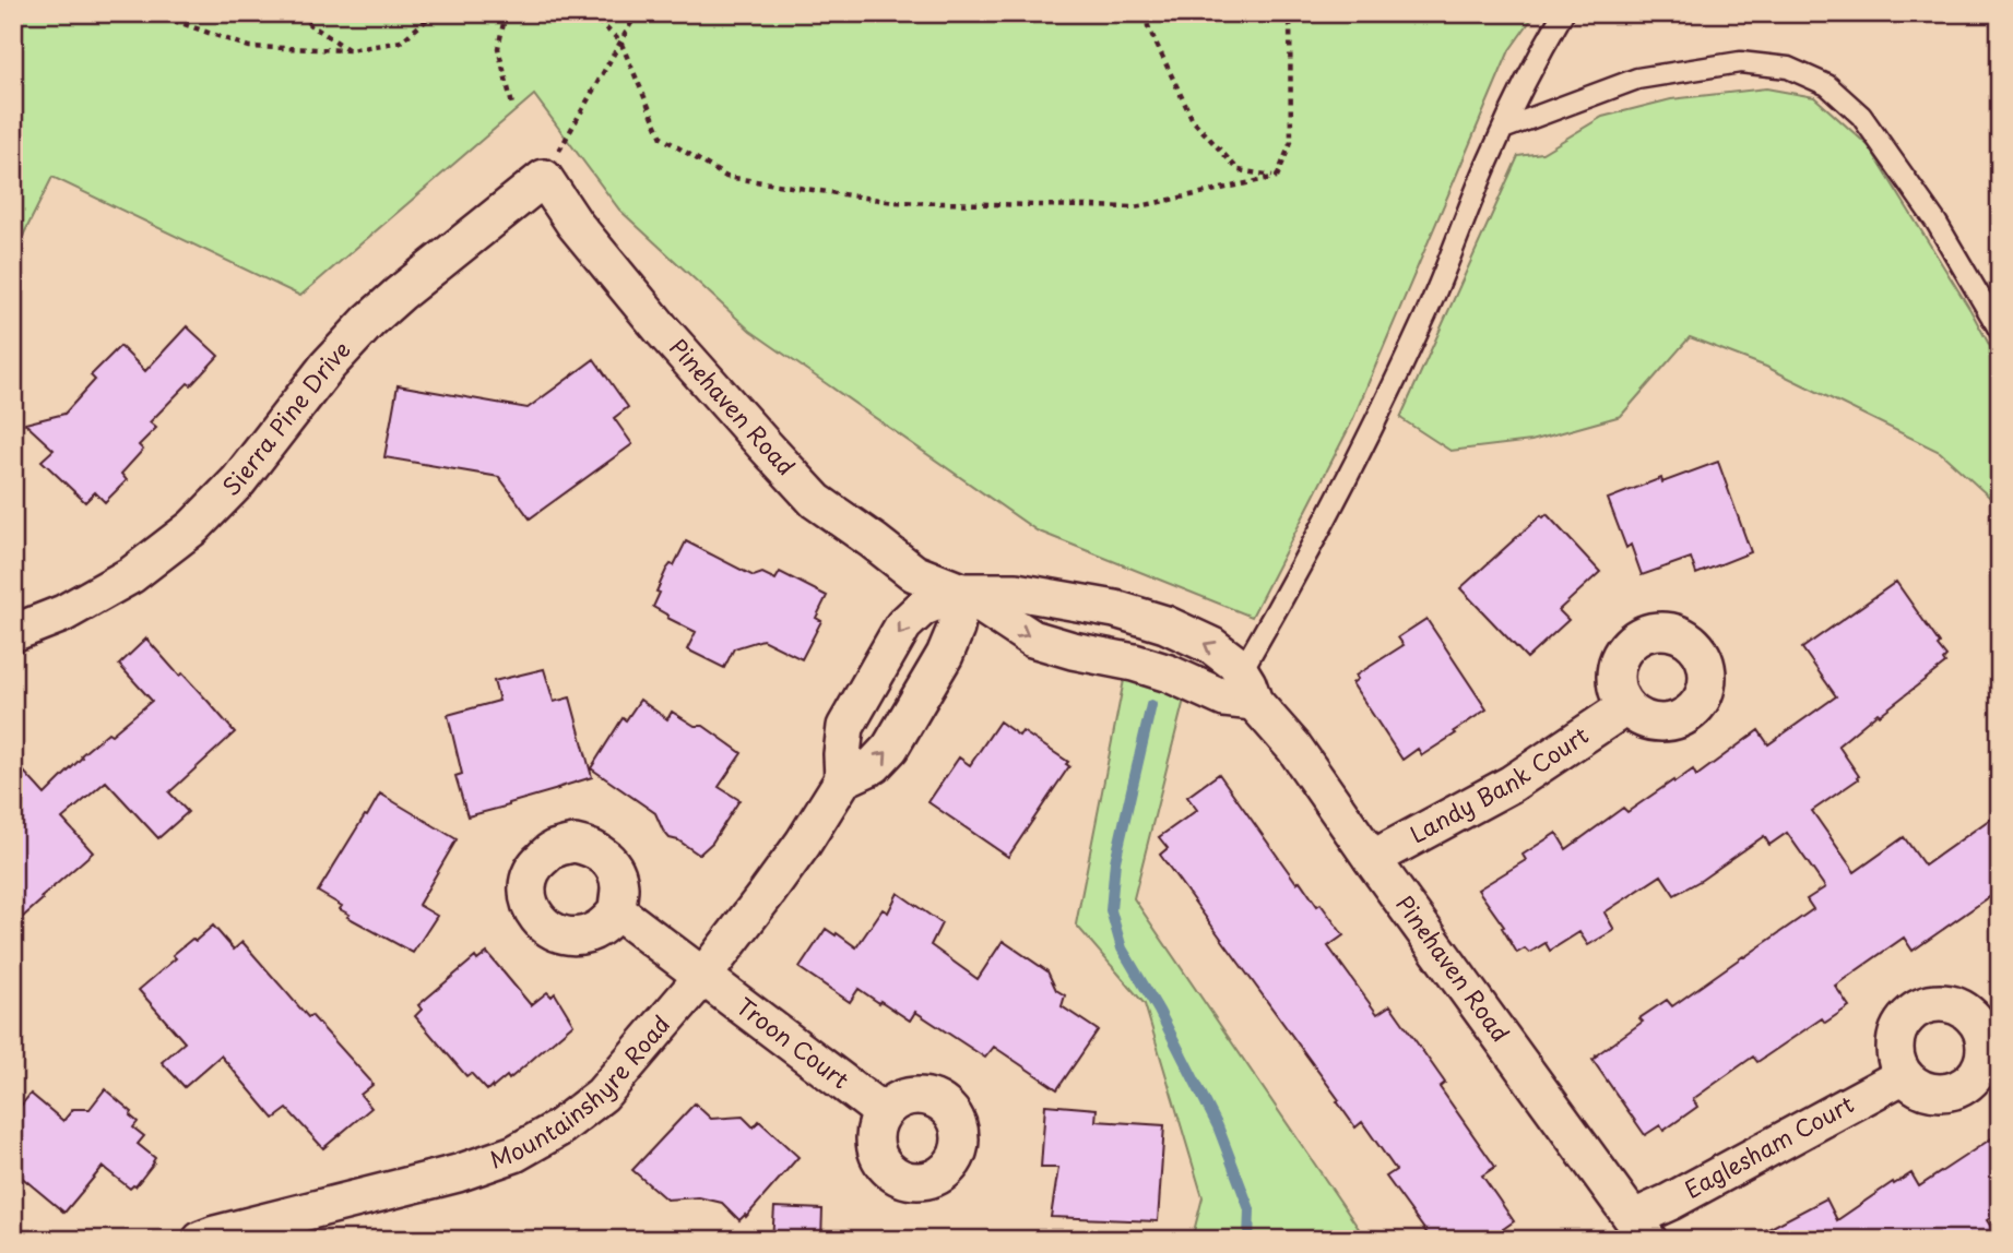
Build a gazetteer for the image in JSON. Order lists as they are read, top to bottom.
{
  "streets": {
    "street": [
      "Pinehaven Road",
      "Sierra Pine Drive",
      "Landy Bank Court",
      "Troon Court",
      "Mountainshyre Road",
      "Eaglesham Court"
    ]
  },
  "crossings": [
    ["Pinehaven Road", "Sierra Pine Drive"],
    ["Pinehaven Road", "Landy Bank Court"],
    ["Pinehaven Road", "Mountainshyre Road"],
    ["Pinehaven Road", "Eaglesham Court"],
    ["Troon Court", "Mountainshyre Road"]
  ]
}
